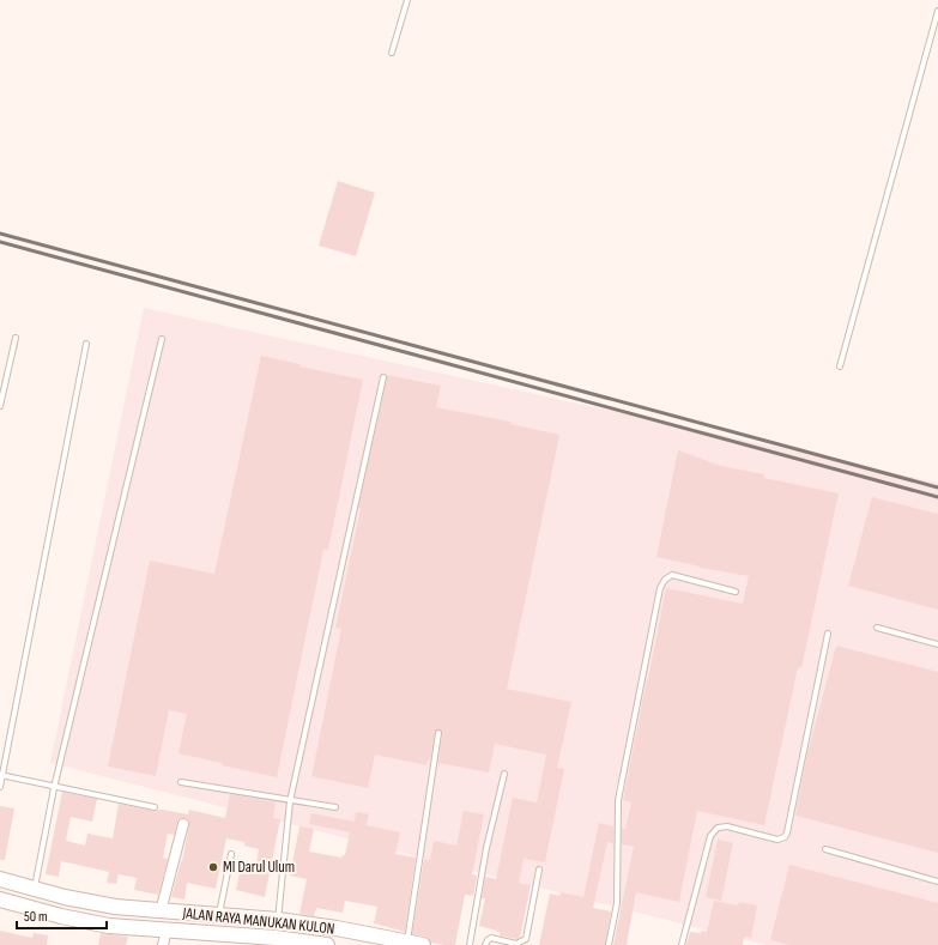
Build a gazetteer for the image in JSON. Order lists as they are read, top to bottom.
{
  "streets": {
    "main road": ["JALAN RAYA MANUKAN KULON"]
  },
  "places": ["MI Darul Ulum"],
  "scale_bar": "50 m"
}
